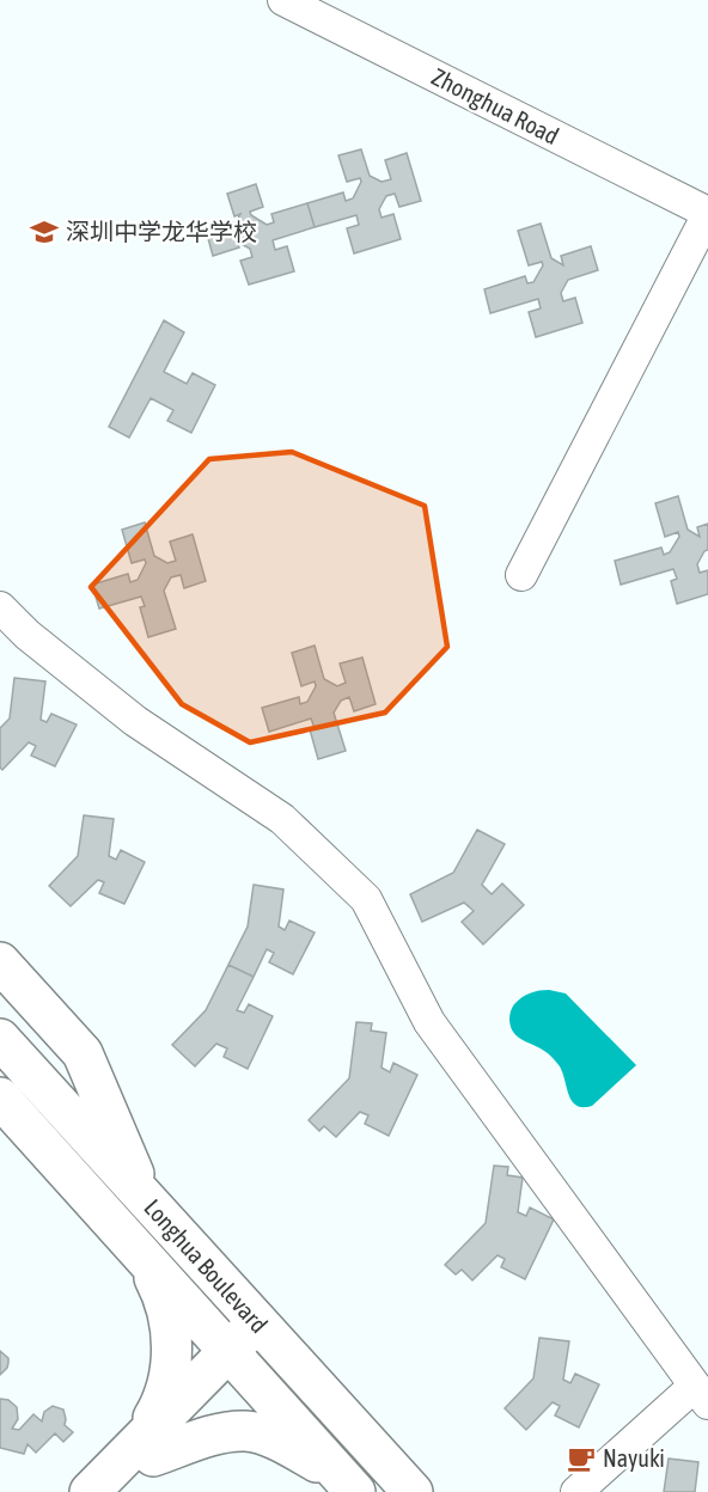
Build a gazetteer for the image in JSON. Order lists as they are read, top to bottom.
{
  "streets": {
    "main road": ["Longhua Boulevard"],
    "street": ["Zhonghua Road"]
  },
  "places": {
    "school or university": ["深圳中学龙华学校"],
    "cafe": ["Nayuki"]
  }
}
